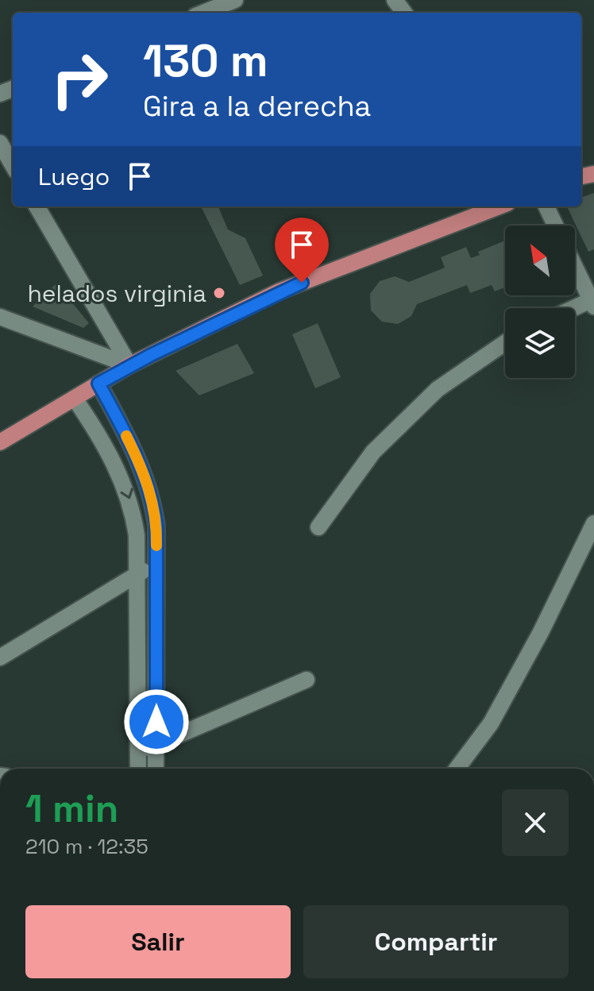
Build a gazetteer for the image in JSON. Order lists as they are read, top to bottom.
{
  "places": ["helados virginia"],
  "north": "top left",
  "page": {
    "turn": ["130 m", "Gira a la derecha"],
    "then": "Luego",
    "heading": ["1 min", "210 m · 12:35"],
    "buttons": ["Salir", "Compartir"]
  }
}
